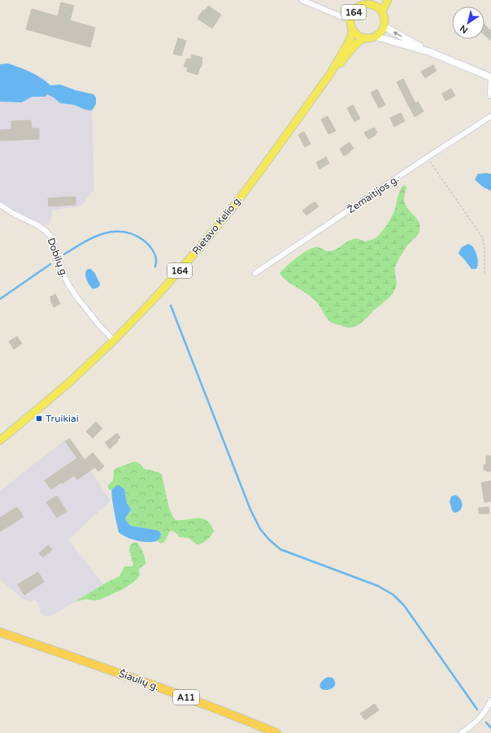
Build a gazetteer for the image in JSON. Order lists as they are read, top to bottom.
{
  "streets": {
    "highway": ["Šiaulių g.", "A11"],
    "main road": ["164", "Rietavo Kelio g."],
    "street": ["Žemaitijos g.", "Dobilų g."]
  },
  "crossings": [
    ["164", "Rietavo Kelio g."],
    ["Rietavo Kelio g.", "Dobilų g."]
  ],
  "places": {
    "transit": ["Truikiai"]
  },
  "north": "bottom left"
}
